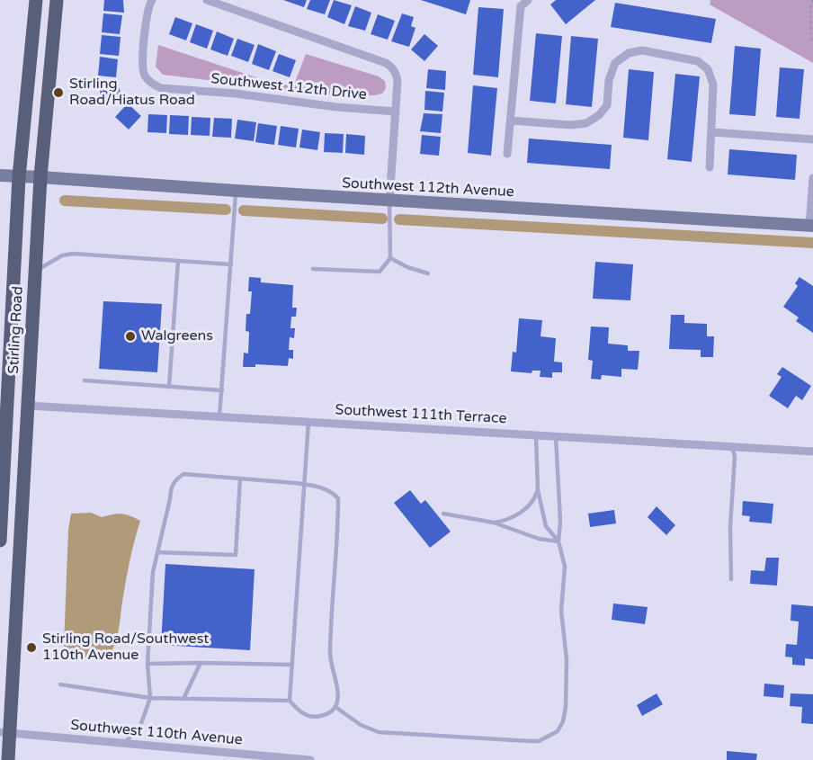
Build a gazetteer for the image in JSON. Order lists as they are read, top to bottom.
{
  "streets": {
    "main road": ["Stirling Road"],
    "street": [
      "Southwest 112th Drive",
      "Southwest 112th Avenue",
      "Southwest 111th Terrace",
      "Southwest 110th Avenue"
    ]
  },
  "crossings": [
    ["Southwest 112th Avenue", "Stirling Road"],
    ["Stirling Road", "Southwest 111th Terrace"],
    ["Stirling Road", "Southwest 110th Avenue"]
  ],
  "places": ["Stirling Road/Hiatus Road", "Walgreens", "Stirling Road/Southwest 110th Avenue"]
}
